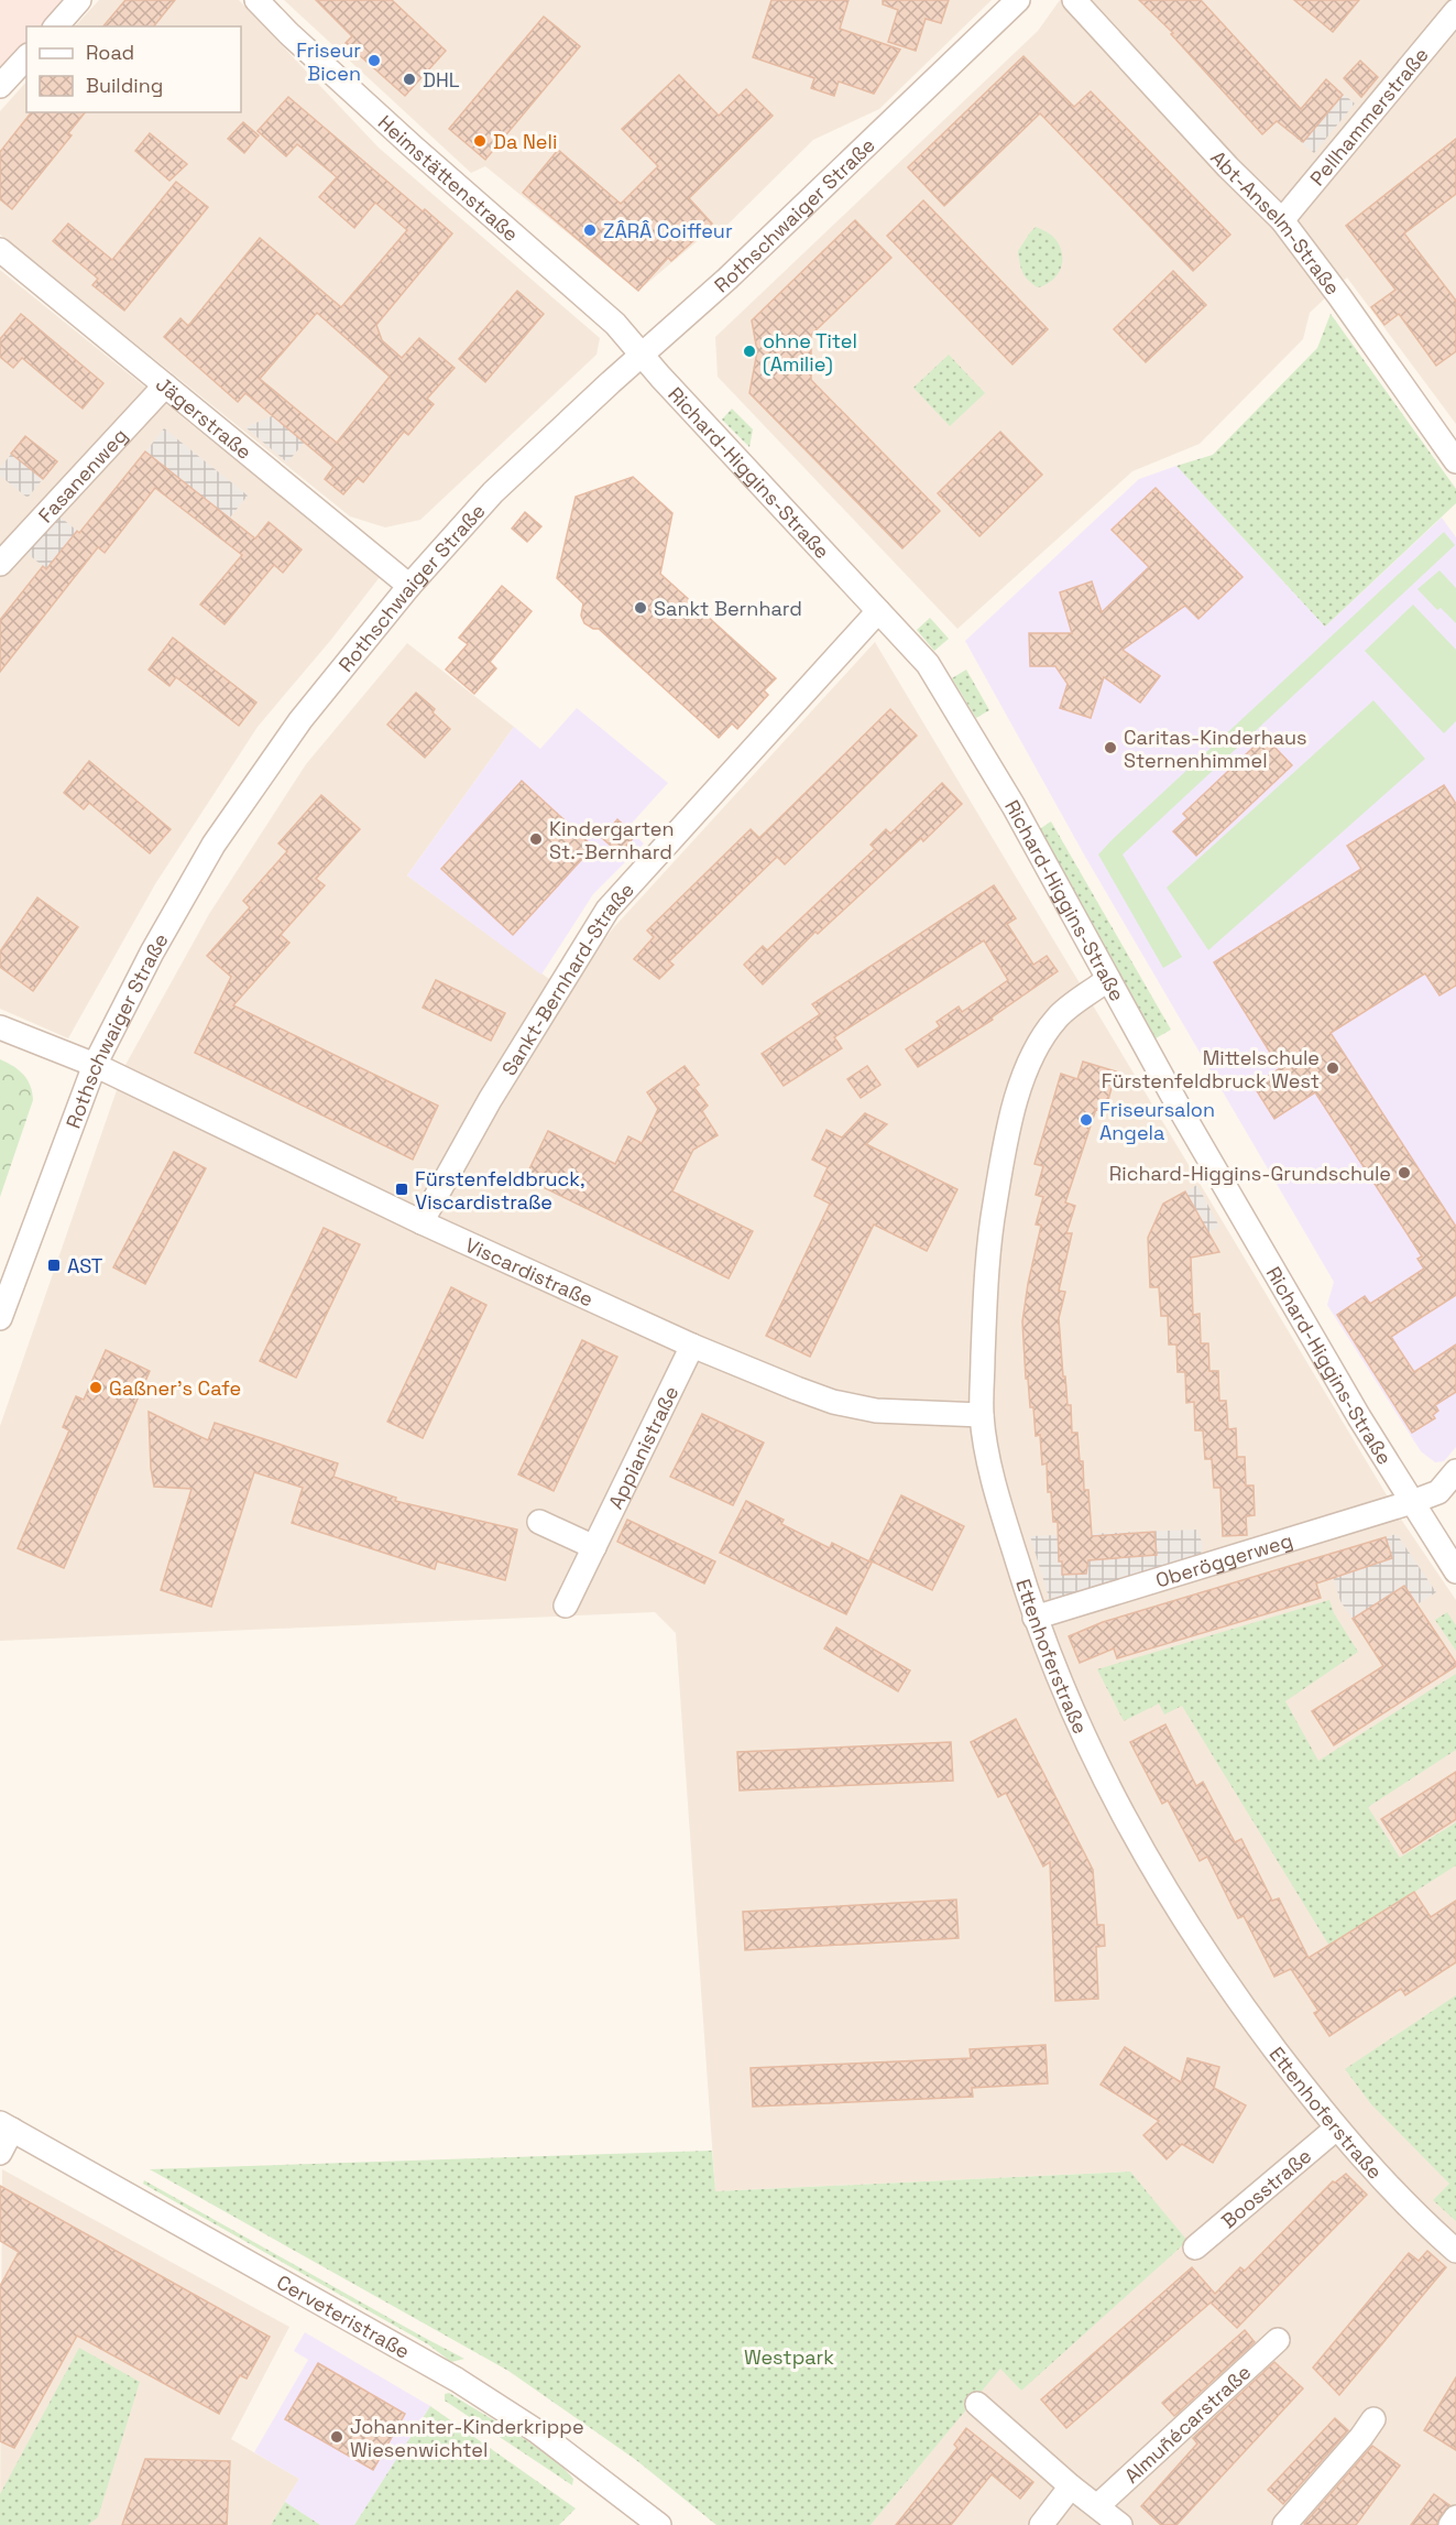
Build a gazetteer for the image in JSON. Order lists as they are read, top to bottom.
{
  "streets": {
    "street": [
      "Pellhammerstraße",
      "Heimstättenstraße",
      "Rothschwaiger Straße",
      "Abt-Anselm-Straße",
      "Jägerstraße",
      "Richard-Higgins-Straße",
      "Fasanenweg",
      "Sankt-Bernhard-Straße",
      "Viscardistraße",
      "Appianistraße",
      "Oberöggerweg",
      "Ettenhoferstraße",
      "Boosstraße",
      "Cerveteristraße",
      "Almuñécarstraße"
    ]
  },
  "crossings": [
    ["Pellhammerstraße", "Abt-Anselm-Straße"],
    ["Heimstättenstraße", "Rothschwaiger Straße"],
    ["Heimstättenstraße", "Richard-Higgins-Straße"],
    ["Rothschwaiger Straße", "Jägerstraße"],
    ["Rothschwaiger Straße", "Richard-Higgins-Straße"],
    ["Rothschwaiger Straße", "Viscardistraße"],
    ["Jägerstraße", "Fasanenweg"],
    ["Richard-Higgins-Straße", "Sankt-Bernhard-Straße"],
    ["Richard-Higgins-Straße", "Oberöggerweg"],
    ["Richard-Higgins-Straße", "Ettenhoferstraße"],
    ["Sankt-Bernhard-Straße", "Viscardistraße"],
    ["Viscardistraße", "Appianistraße"],
    ["Viscardistraße", "Ettenhoferstraße"],
    ["Oberöggerweg", "Ettenhoferstraße"],
    ["Ettenhoferstraße", "Boosstraße"]
  ],
  "parks": ["Westpark"],
  "places": {
    "other": [
      "Friseur Bicen",
      "DHL",
      "Da Neli",
      "ZÂRÂ Coiffeur",
      "ohne Titel (Amilie)",
      "Sankt Bernhard",
      "Caritas-Kinderhaus Sternenhimmel",
      "Kindergarten St.-Bernhard",
      "Mittelschule Fürstenfeldbruck West",
      "Friseursalon Angela",
      "Richard-Higgins-Grundschule",
      "Gaßner's Cafe",
      "Johanniter-Kinderkrippe Wiesenwichtel"
    ],
    "transit": ["Fürstenfeldbruck, Viscardistraße", "AST"]
  },
  "legend": ["Road", "Building"]
}
